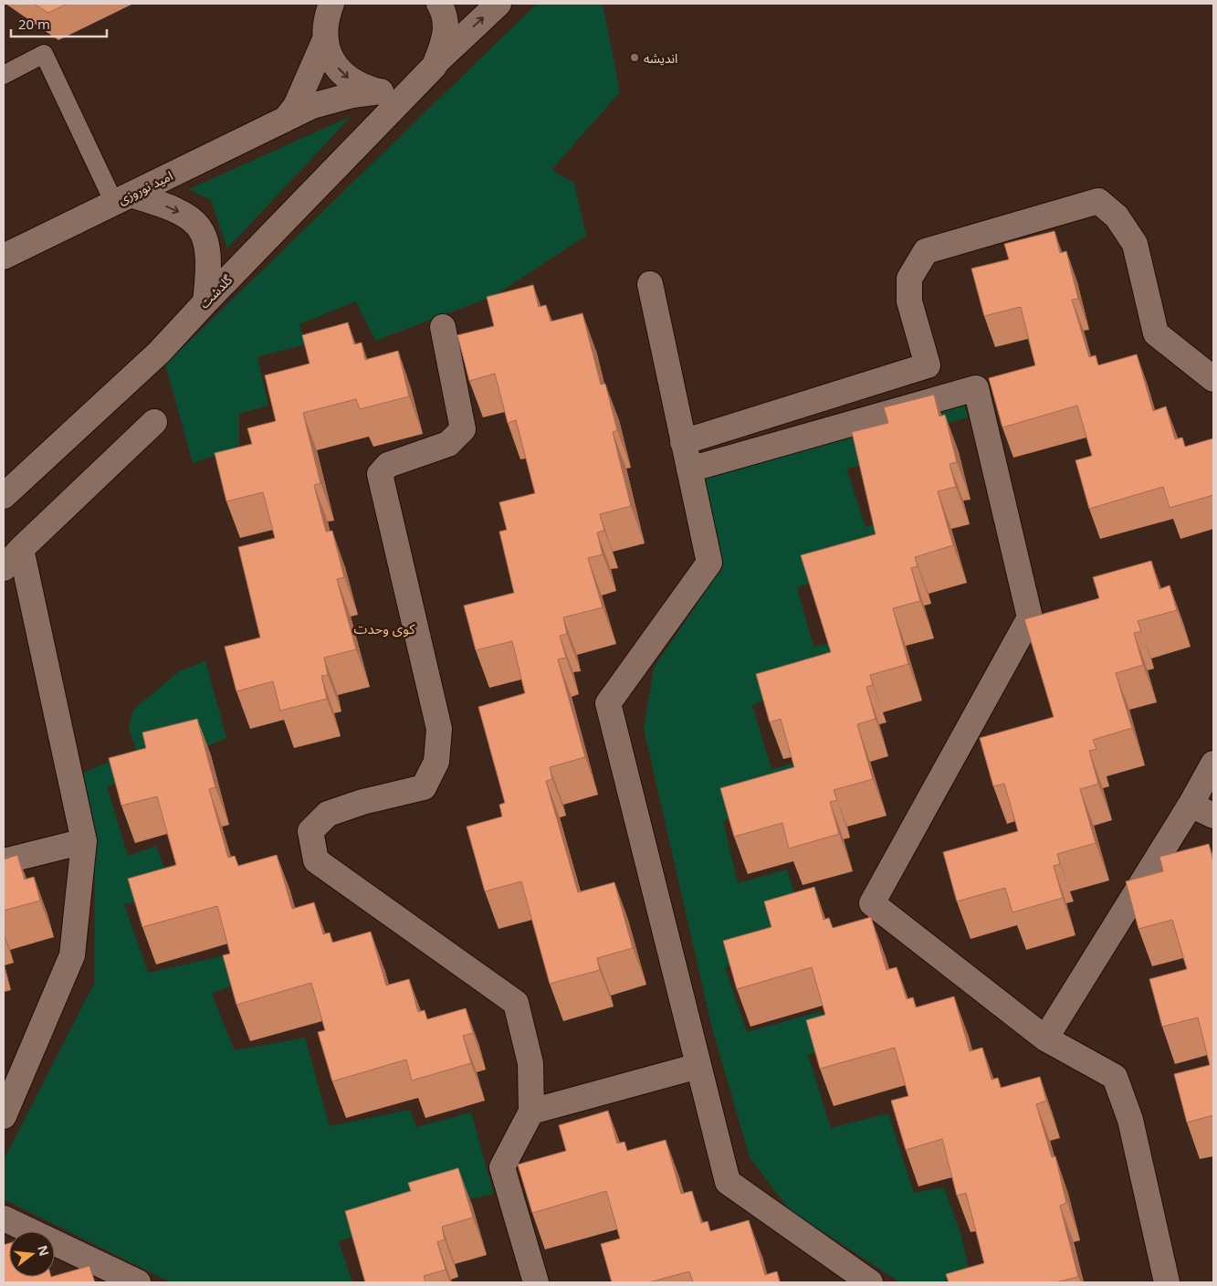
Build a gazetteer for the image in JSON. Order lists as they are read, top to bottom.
{
  "streets": {
    "street": ["امید نوروزی", "گلدشت"]
  },
  "crossings": [
    ["امید نوروزی", "گلدشت"]
  ],
  "districts": ["کوی وحدت"],
  "places": ["اندیشه"],
  "scale_bar": "20 m",
  "north": "right"
}
